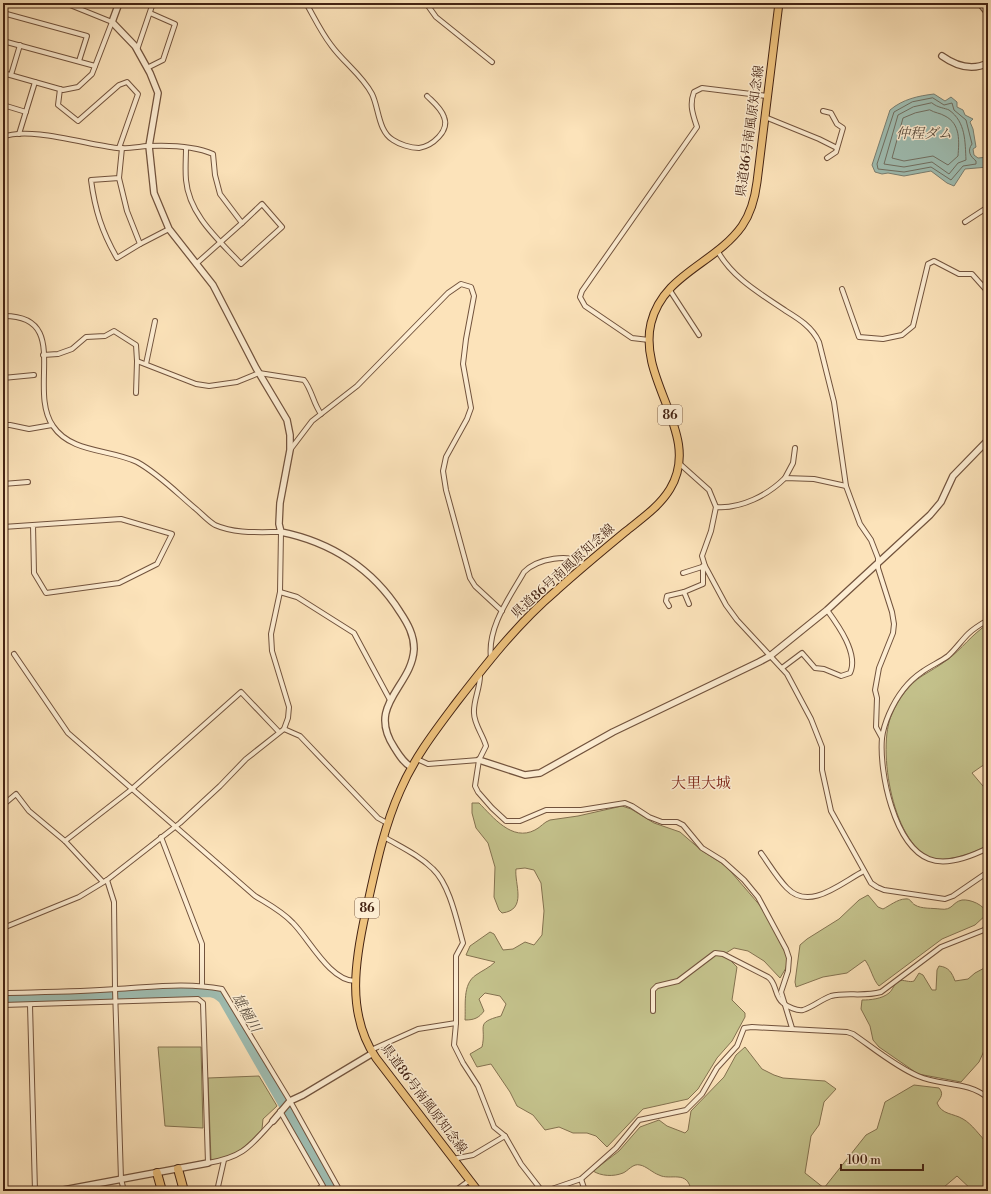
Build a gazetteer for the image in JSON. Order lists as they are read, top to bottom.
{
  "streets": {
    "main road": ["県道86号南風原知念線", "86"]
  },
  "districts": ["大里大城"],
  "water": ["仲程ダム", "雄樋川"],
  "scale_bar": "100 m"
}
